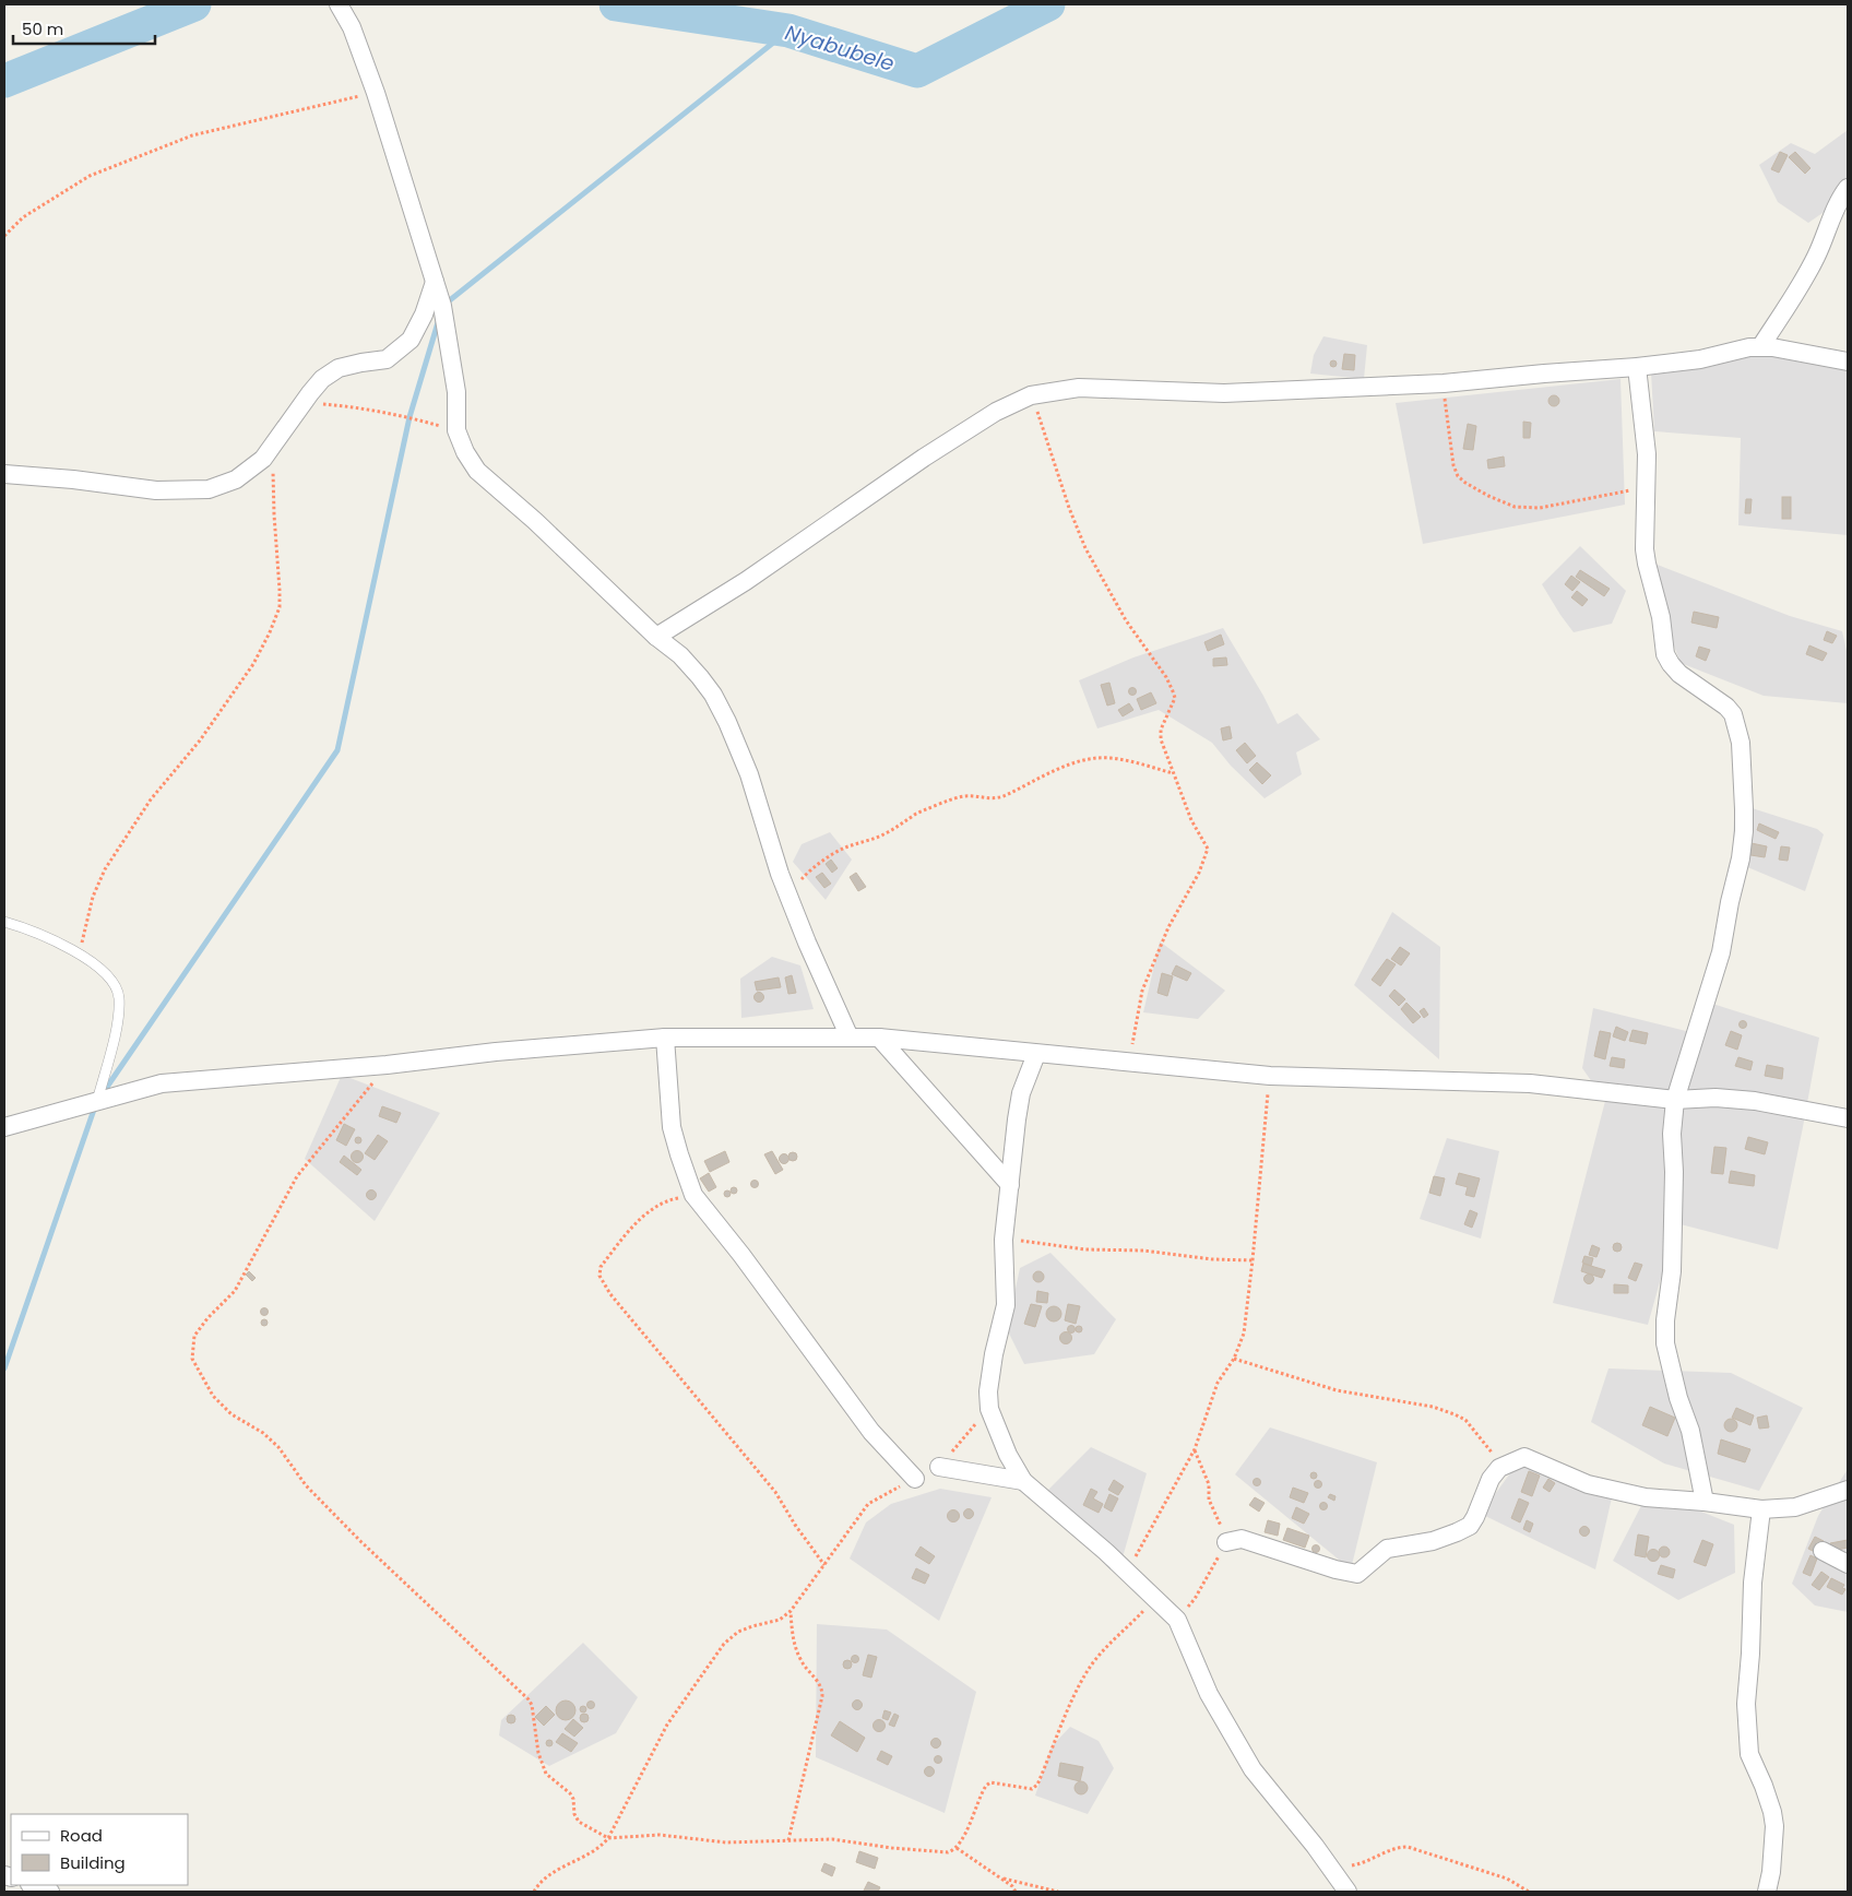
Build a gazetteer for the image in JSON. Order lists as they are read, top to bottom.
{
  "water": ["Nyabubele"],
  "legend": ["Road", "Building"],
  "scale_bar": "50 m"
}
